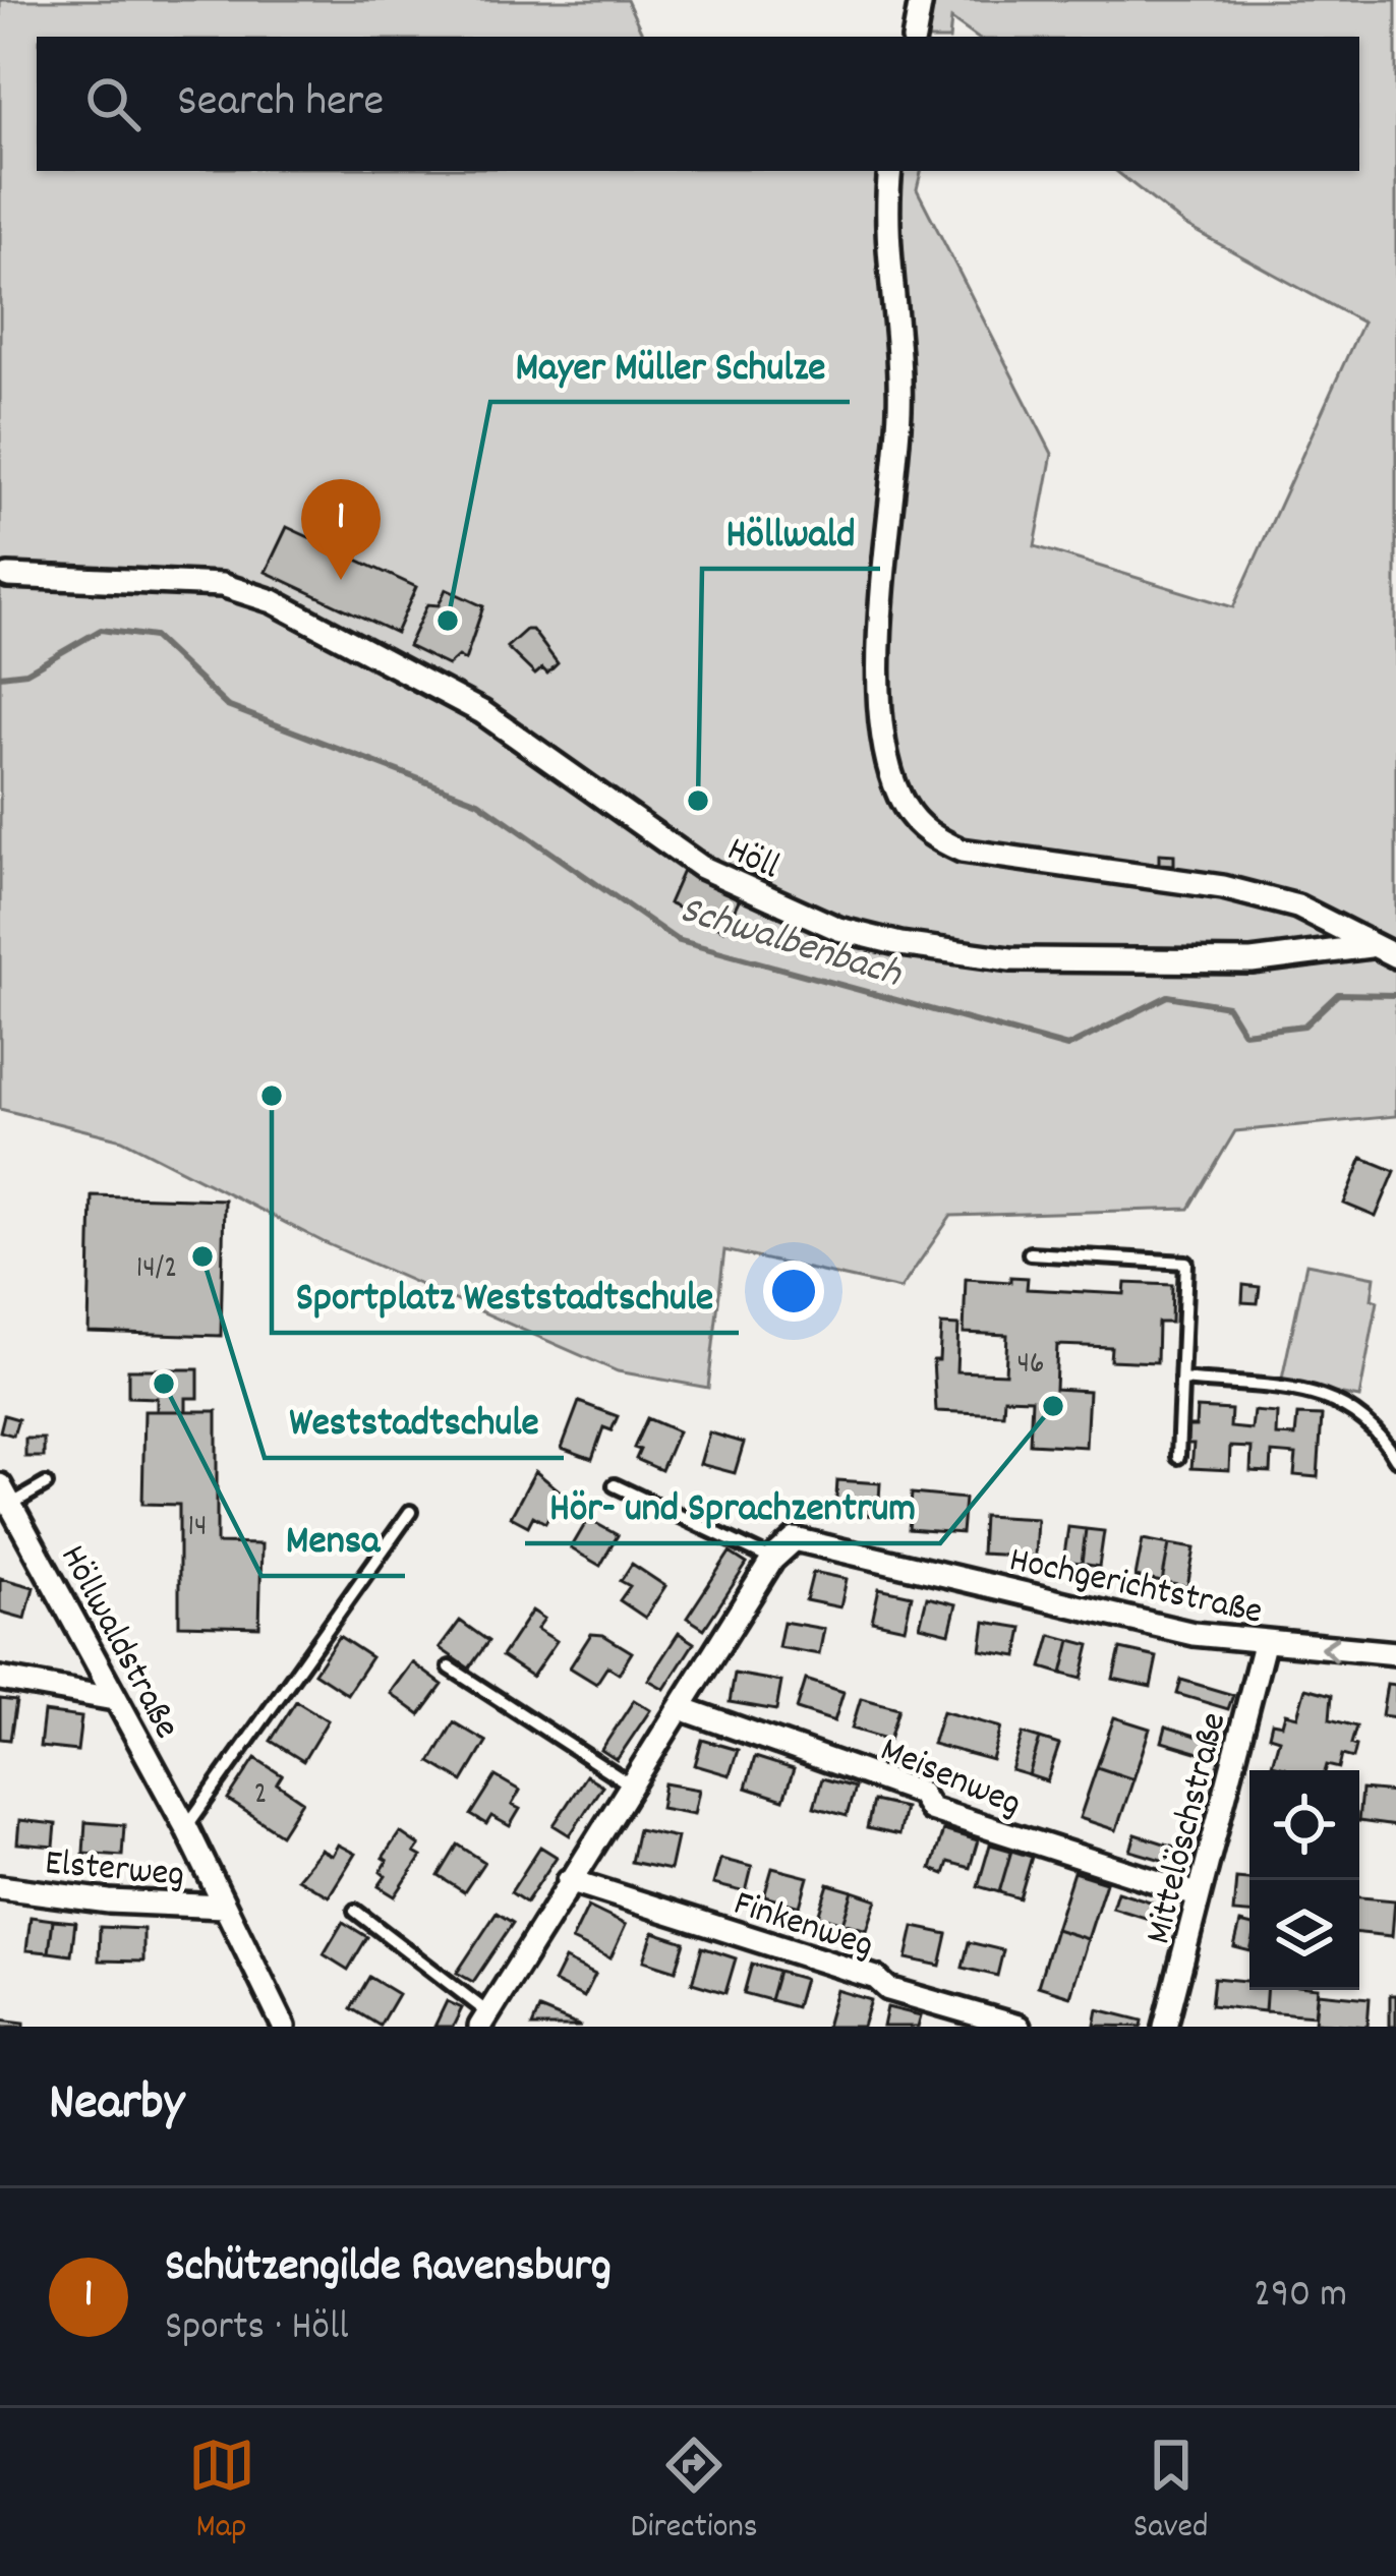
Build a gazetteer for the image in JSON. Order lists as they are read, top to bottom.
{
  "streets": {
    "street": [
      "Höll",
      "Hochgerichtstraße",
      "Höllwaldstraße",
      "Meisenweg",
      "Mittelöschstraße",
      "Elsterweg",
      "Finkenweg"
    ]
  },
  "crossings": [
    ["Hochgerichtstraße", "Mittelöschstraße"],
    ["Höllwaldstraße", "Elsterweg"],
    ["Meisenweg", "Mittelöschstraße"]
  ],
  "water": ["Schwalbenbach"],
  "places": [
    "Mayer Müller Schulze",
    "Höllwald",
    "Sportplatz Weststadtschule",
    "Weststadtschule",
    "Mensa",
    "Hör- und Sprachzentrum"
  ],
  "house_numbers": [
    "14/2",
    "46",
    "14",
    "2"
  ],
  "page": {
    "search": "Search here",
    "pins": "1",
    "heading": "Nearby",
    "list": [
      {
        "mark": "1",
        "name": "Schützengilde Ravensburg",
        "note": "Sports · Höll",
        "value": "290 m"
      }
    ],
    "nav": ["Map", "Directions", "Saved"]
  }
}
